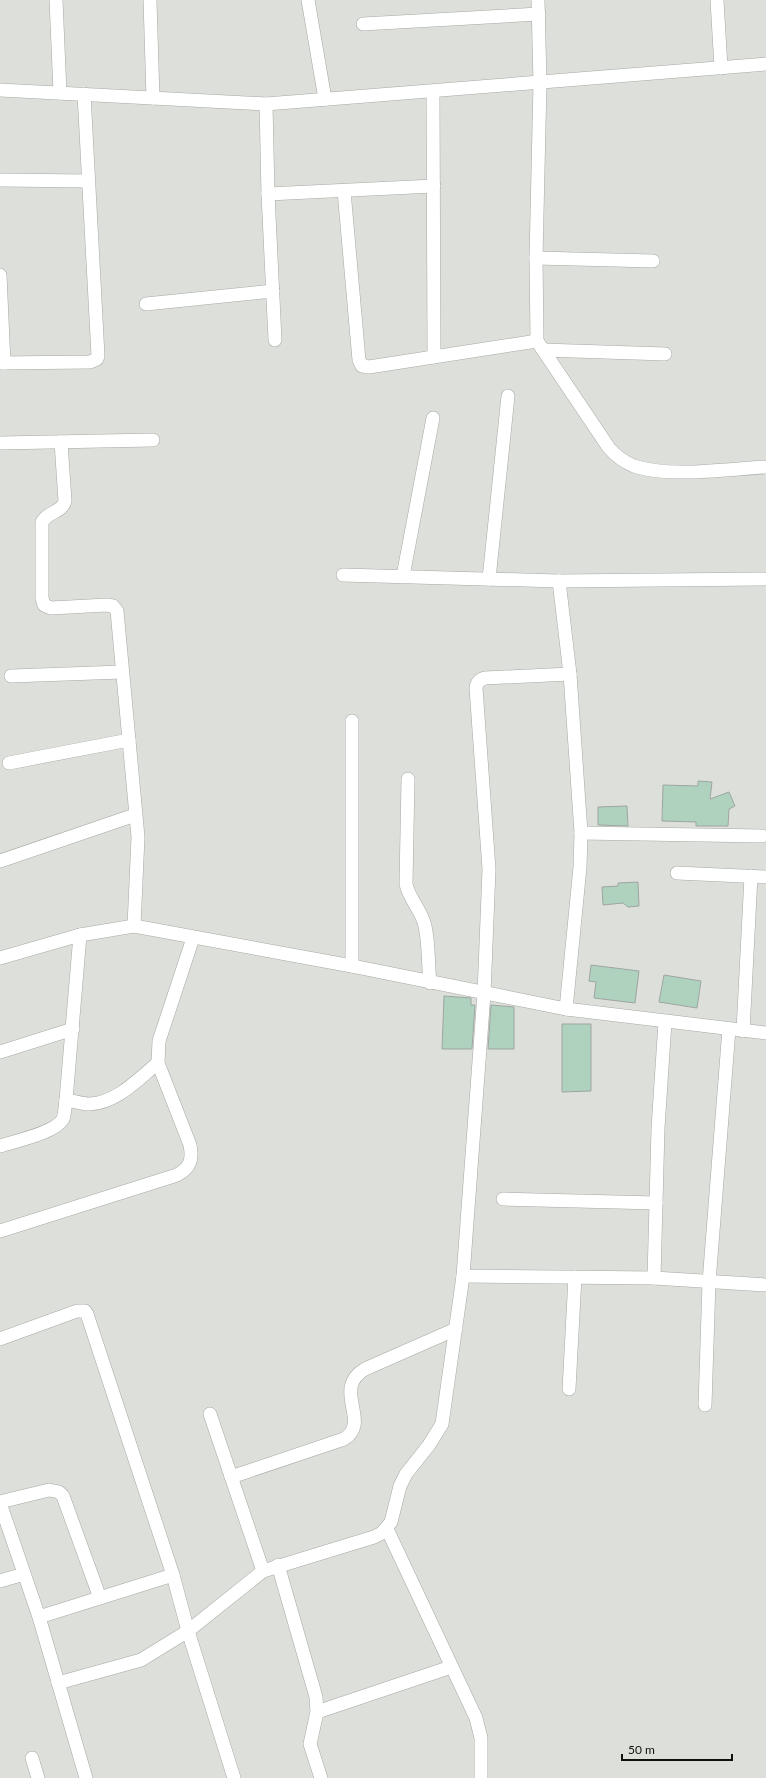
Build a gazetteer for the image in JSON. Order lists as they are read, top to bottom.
{
  "scale_bar": "50 m"
}
